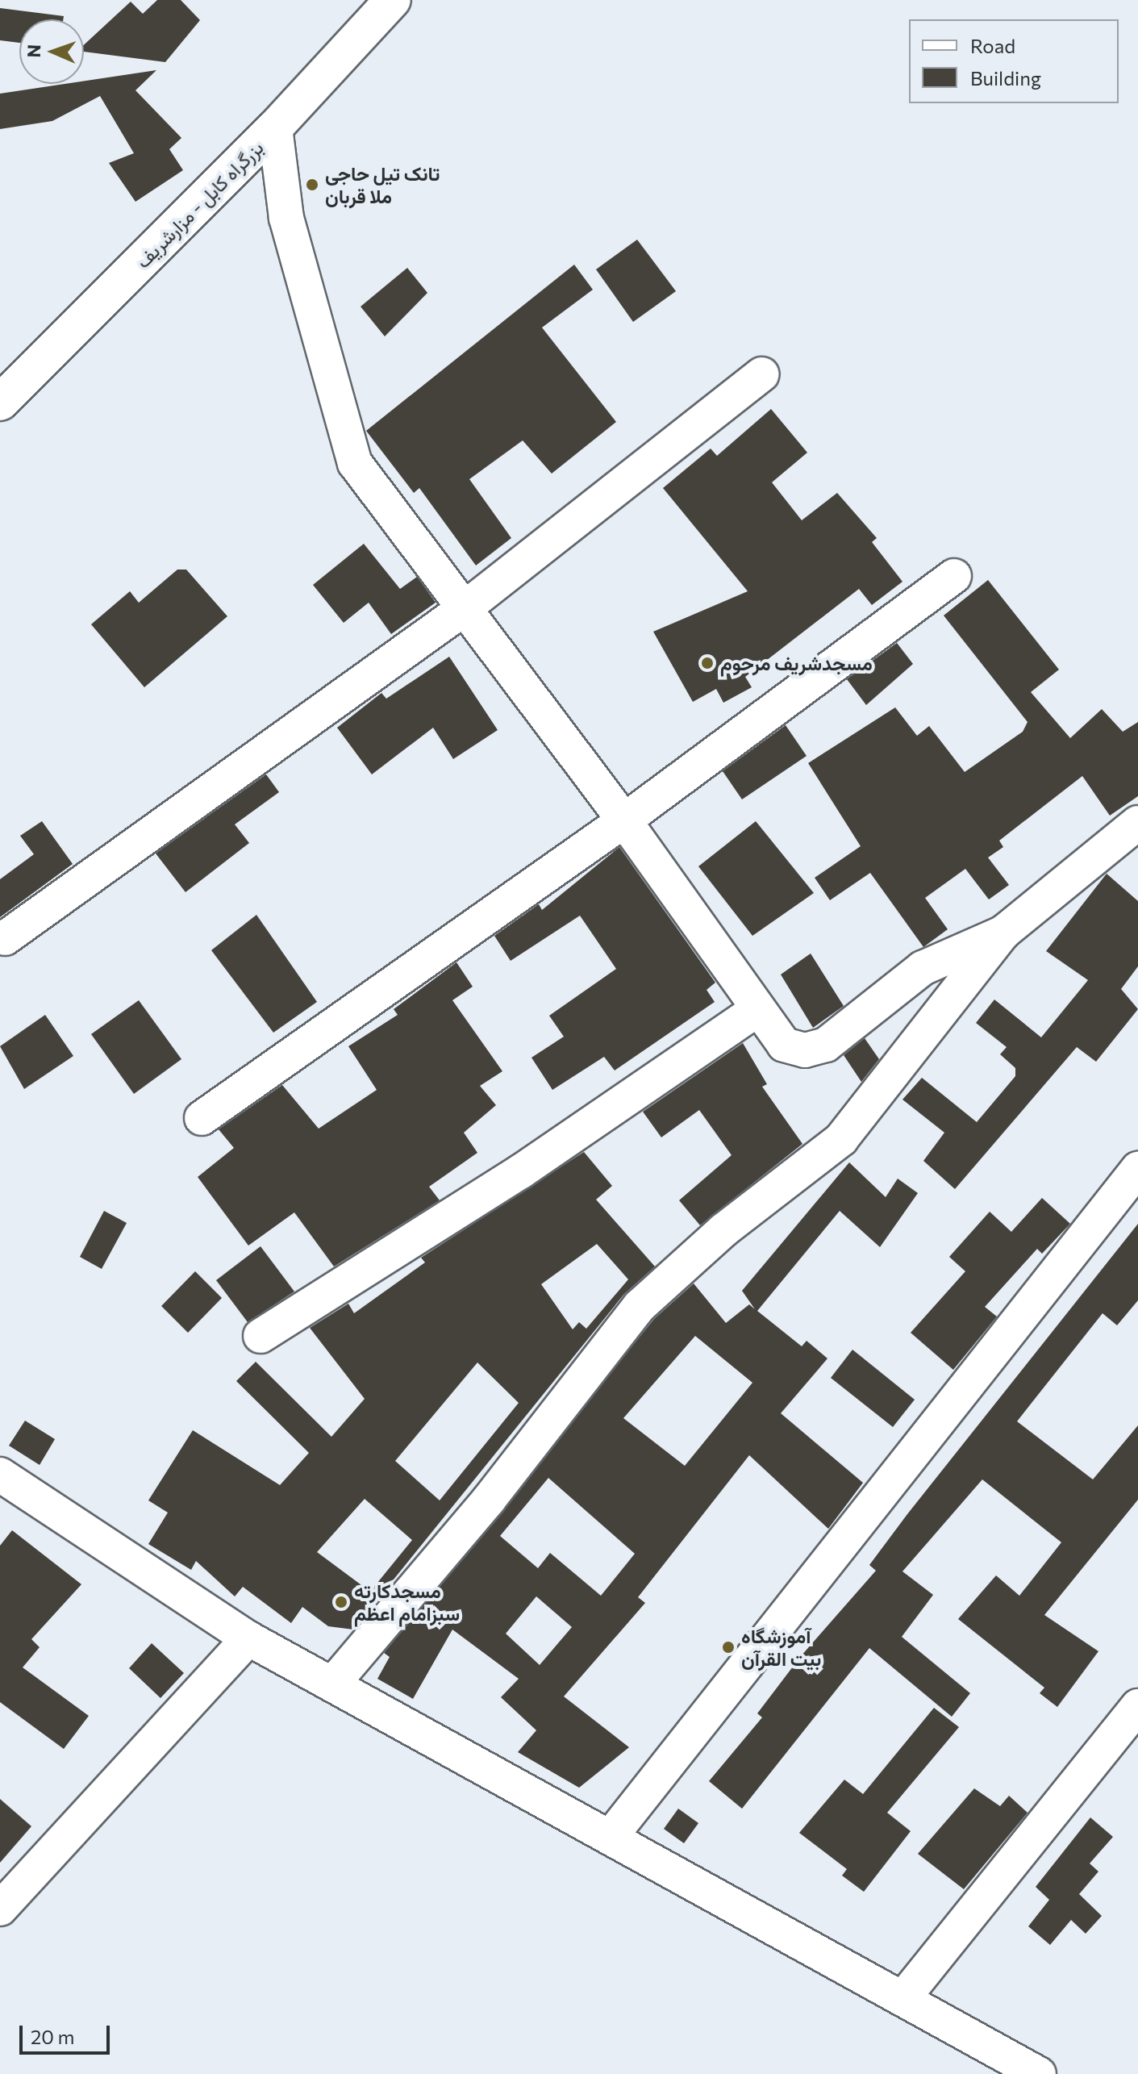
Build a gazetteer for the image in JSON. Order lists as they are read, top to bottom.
{
  "streets": {
    "highway": ["بزرگراه کابل - مزارشریف"]
  },
  "places": [
    "تانک تیل حاجی ملا قربان",
    "مسجدشریف مرحوم",
    "مسجدکارته سبزامام اعظم",
    "آموزشگاه بیت القرآن"
  ],
  "legend": ["Road", "Building"],
  "scale_bar": "20 m",
  "north": "left"
}
